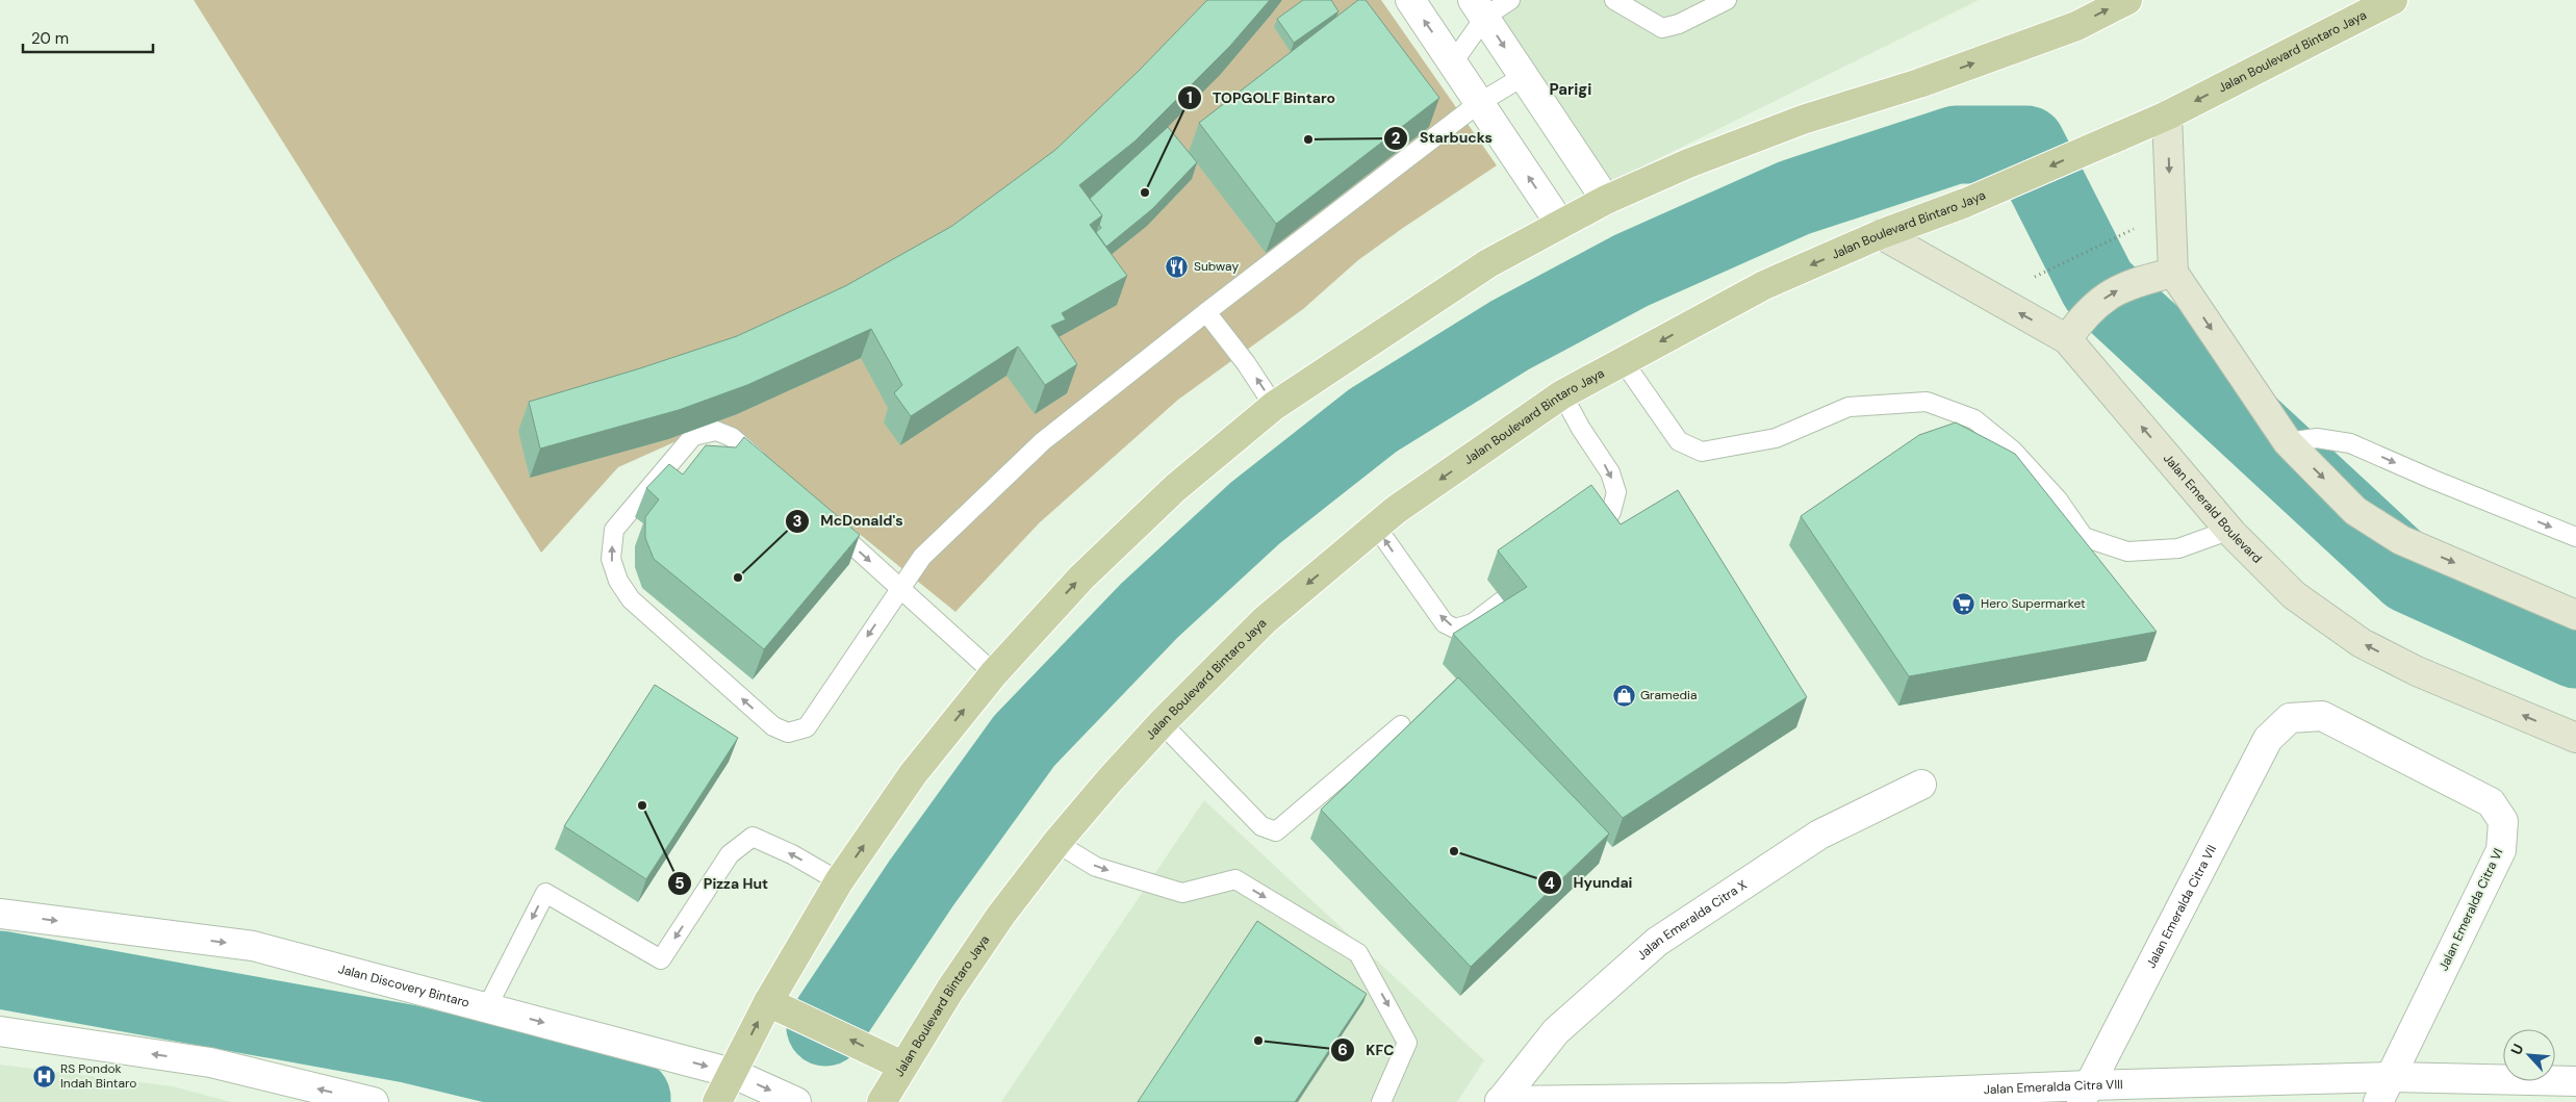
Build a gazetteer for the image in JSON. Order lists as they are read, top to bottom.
{
  "streets": {
    "main road": ["Jalan Boulevard Bintaro Jaya", "Jalan Emerald Boulevard"],
    "street": [
      "Jalan Emeralda Citra VII",
      "Jalan Emeralda Citra VI",
      "Jalan Emeralda Citra X",
      "Jalan Discovery Bintaro",
      "Jalan Emeralda Citra VIII"
    ]
  },
  "crossings": [
    ["Jalan Boulevard Bintaro Jaya", "Jalan Emerald Boulevard"],
    ["Jalan Emeralda Citra VII", "Jalan Emeralda Citra VI"],
    ["Jalan Emeralda Citra VII", "Jalan Emeralda Citra VIII"],
    ["Jalan Emeralda Citra VI", "Jalan Emeralda Citra VIII"],
    ["Jalan Emeralda Citra X", "Jalan Emeralda Citra VIII"]
  ],
  "districts": ["Parigi"],
  "places": {
    "other": [
      "Starbucks",
      "TOPGOLF Bintaro",
      "McDonald's",
      "Pizza Hut",
      "Hyundai",
      "KFC"
    ],
    "restaurant": ["Subway"],
    "supermarket": ["Hero Supermarket"],
    "shop": ["Gramedia"],
    "hospital": ["RS Pondok Indah Bintaro"]
  },
  "scale_bar": "20 m",
  "north": "top left"
}
